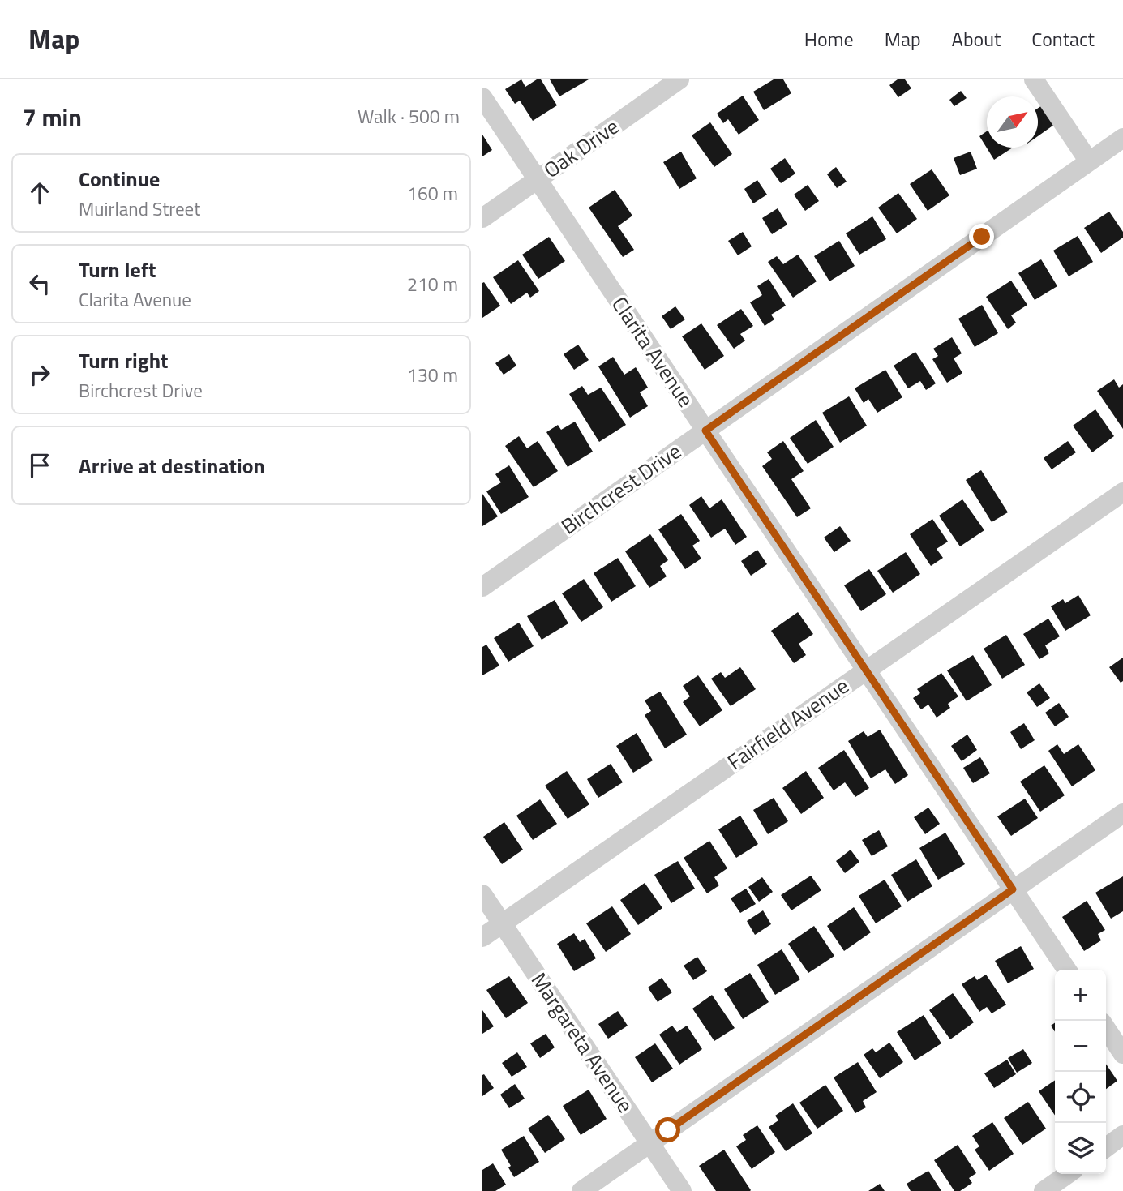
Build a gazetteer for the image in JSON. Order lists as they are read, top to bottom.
{
  "streets": {
    "street": [
      "Oak Drive",
      "Clarita Avenue",
      "Birchcrest Drive",
      "Fairfield Avenue",
      "Margareta Avenue"
    ]
  },
  "crossings": [
    ["Oak Drive", "Clarita Avenue"],
    ["Clarita Avenue", "Birchcrest Drive"],
    ["Clarita Avenue", "Fairfield Avenue"],
    ["Fairfield Avenue", "Margareta Avenue"]
  ],
  "north": "top right",
  "page": {
    "header": "Map",
    "nav": [
      "Home",
      "Map",
      "About",
      "Contact"
    ],
    "heading": ["7 min", "Walk · 500 m"],
    "list": [
      ["Continue", "Muirland Street", "160 m"],
      ["Turn left", "Clarita Avenue", "210 m"],
      ["Turn right", "Birchcrest Drive", "130 m"],
      "Arrive at destination"
    ],
    "map_buttons": ["+", "−"]
  }
}
